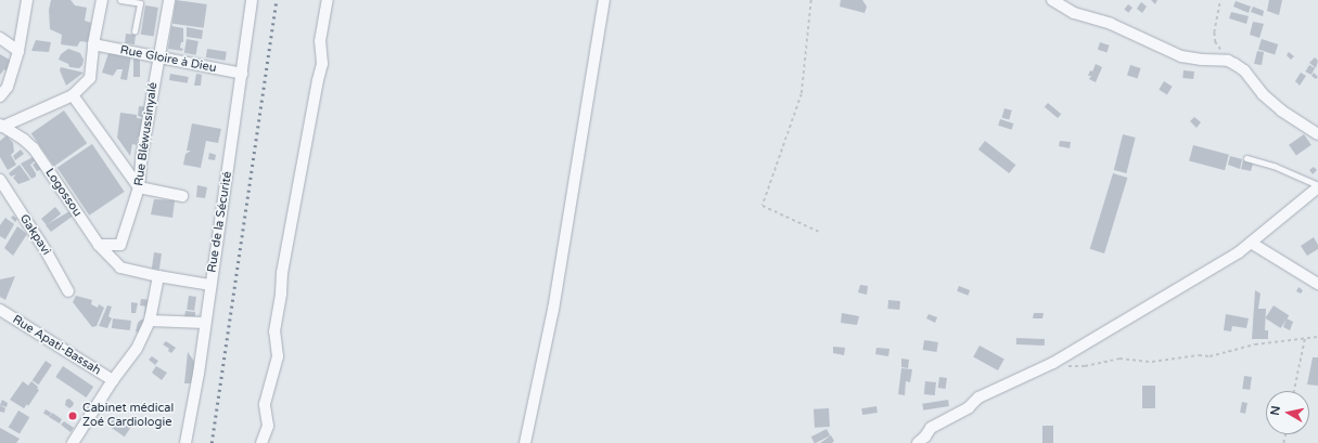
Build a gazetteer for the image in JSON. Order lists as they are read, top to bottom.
{
  "streets": {
    "street": [
      "Rue Gloire à Dieu",
      "Rue Bléwussinyalé",
      "Logossou",
      "Rue de la Sécurité",
      "Gakpavi",
      "Rue Apati-Bassah"
    ]
  },
  "crossings": [
    ["Rue Gloire à Dieu", "Rue Bléwussinyalé"],
    ["Rue Gloire à Dieu", "Rue de la Sécurité"],
    ["Rue Bléwussinyalé", "Logossou"]
  ],
  "places": ["Cabinet médical Zoé Cardiologie"],
  "north": "left"
}
